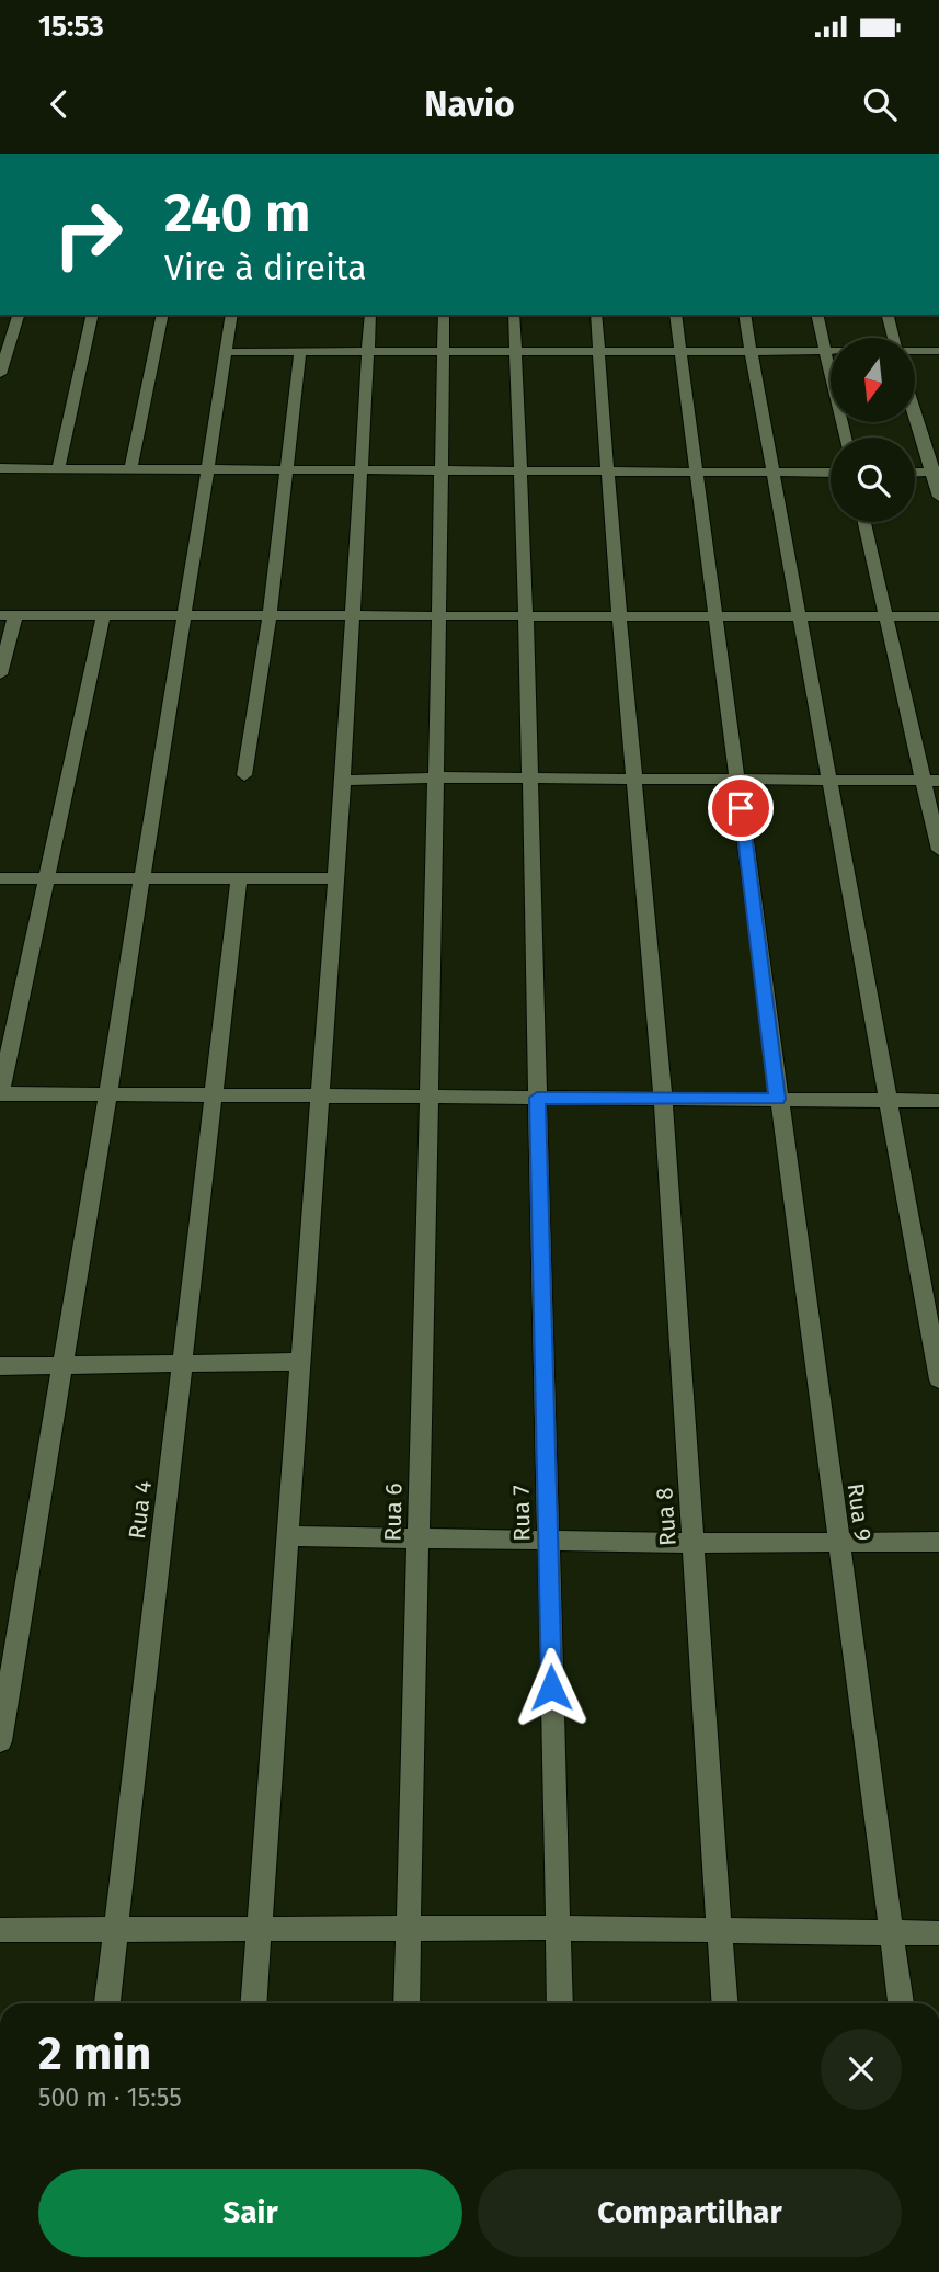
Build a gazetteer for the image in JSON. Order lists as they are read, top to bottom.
{
  "streets": {
    "street": [
      "Rua 4",
      "Rua 6",
      "Rua 9",
      "Rua 7",
      "Rua 8"
    ]
  },
  "north": "bottom",
  "page": {
    "status": "15:53",
    "header": "Navio",
    "turn": ["240 m", "Vire à direita"],
    "heading": ["2 min", "500 m · 15:55"],
    "buttons": ["Sair", "Compartilhar"]
  }
}
